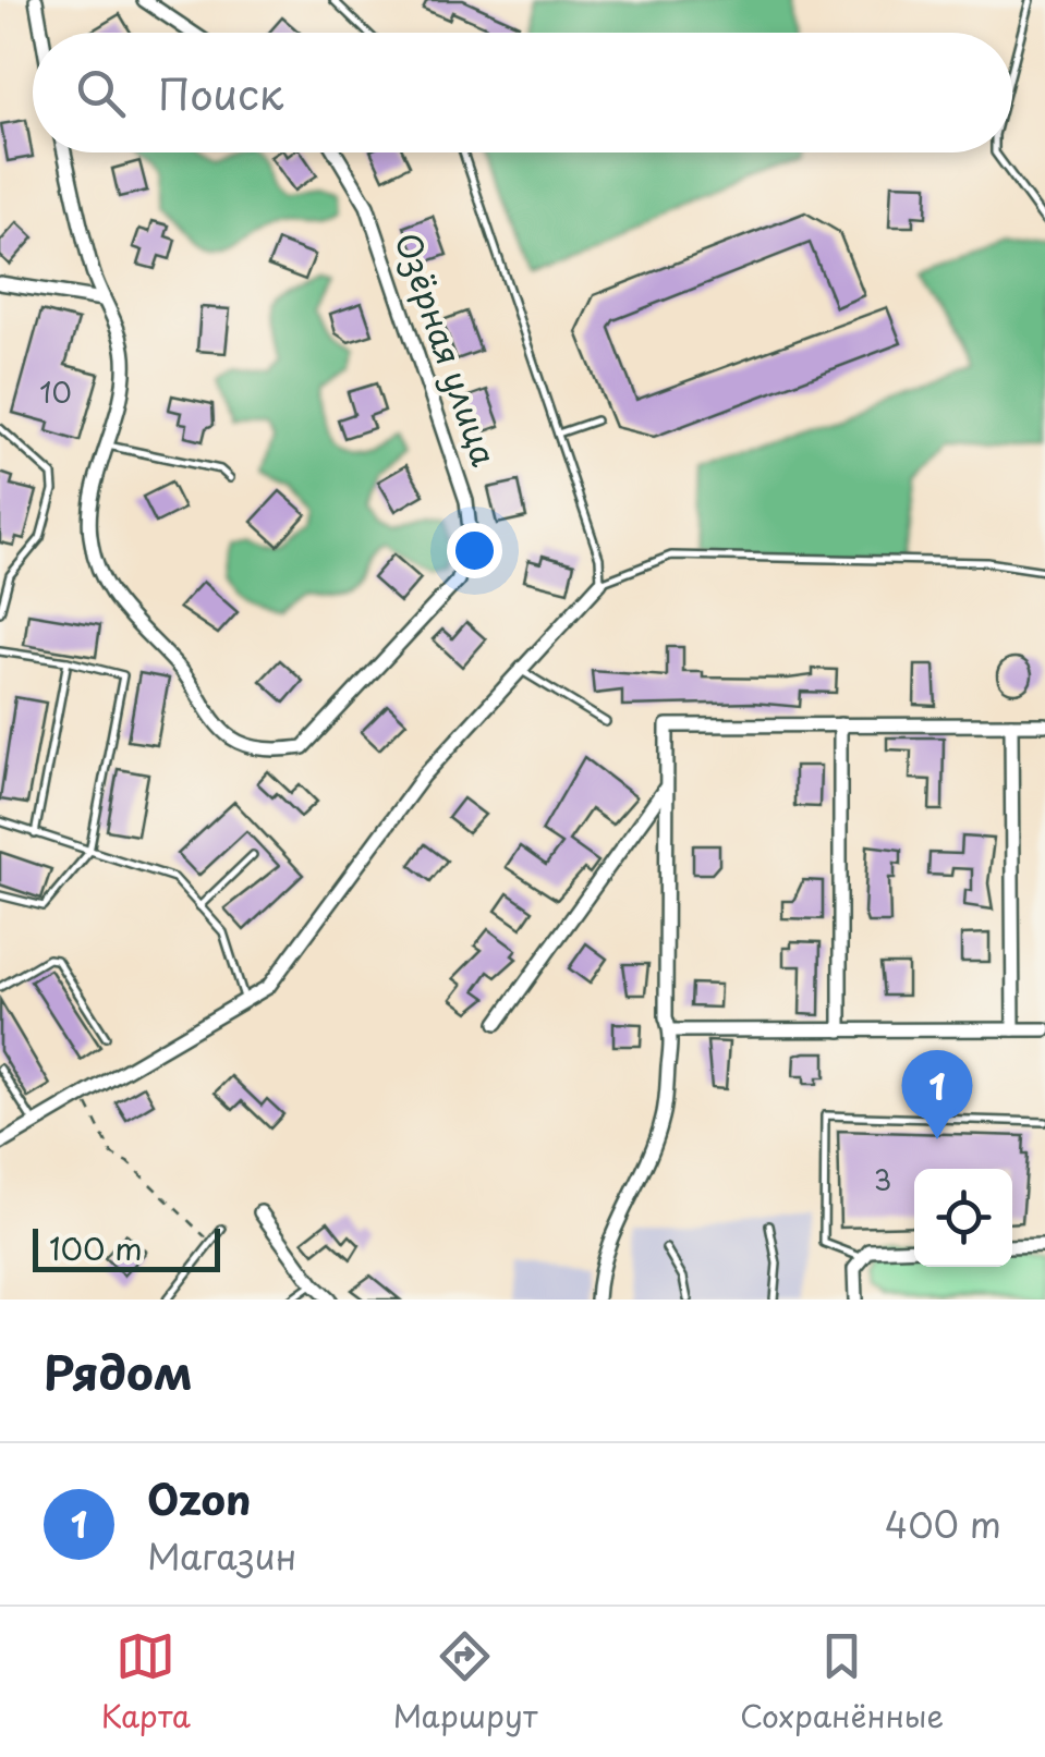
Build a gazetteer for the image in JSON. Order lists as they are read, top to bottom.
{
  "streets": {
    "street": ["Озёрная улица"]
  },
  "house_numbers": ["10", "3"],
  "scale_bar": "100 m",
  "page": {
    "search": "Поиск",
    "pins": "1",
    "scale": "100 m",
    "heading": "Рядом",
    "list": [
      {
        "mark": "1",
        "name": "Ozon",
        "note": "Магазин",
        "value": "400 m"
      }
    ],
    "nav": ["Карта", "Маршрут", "Сохранённые"]
  }
}
